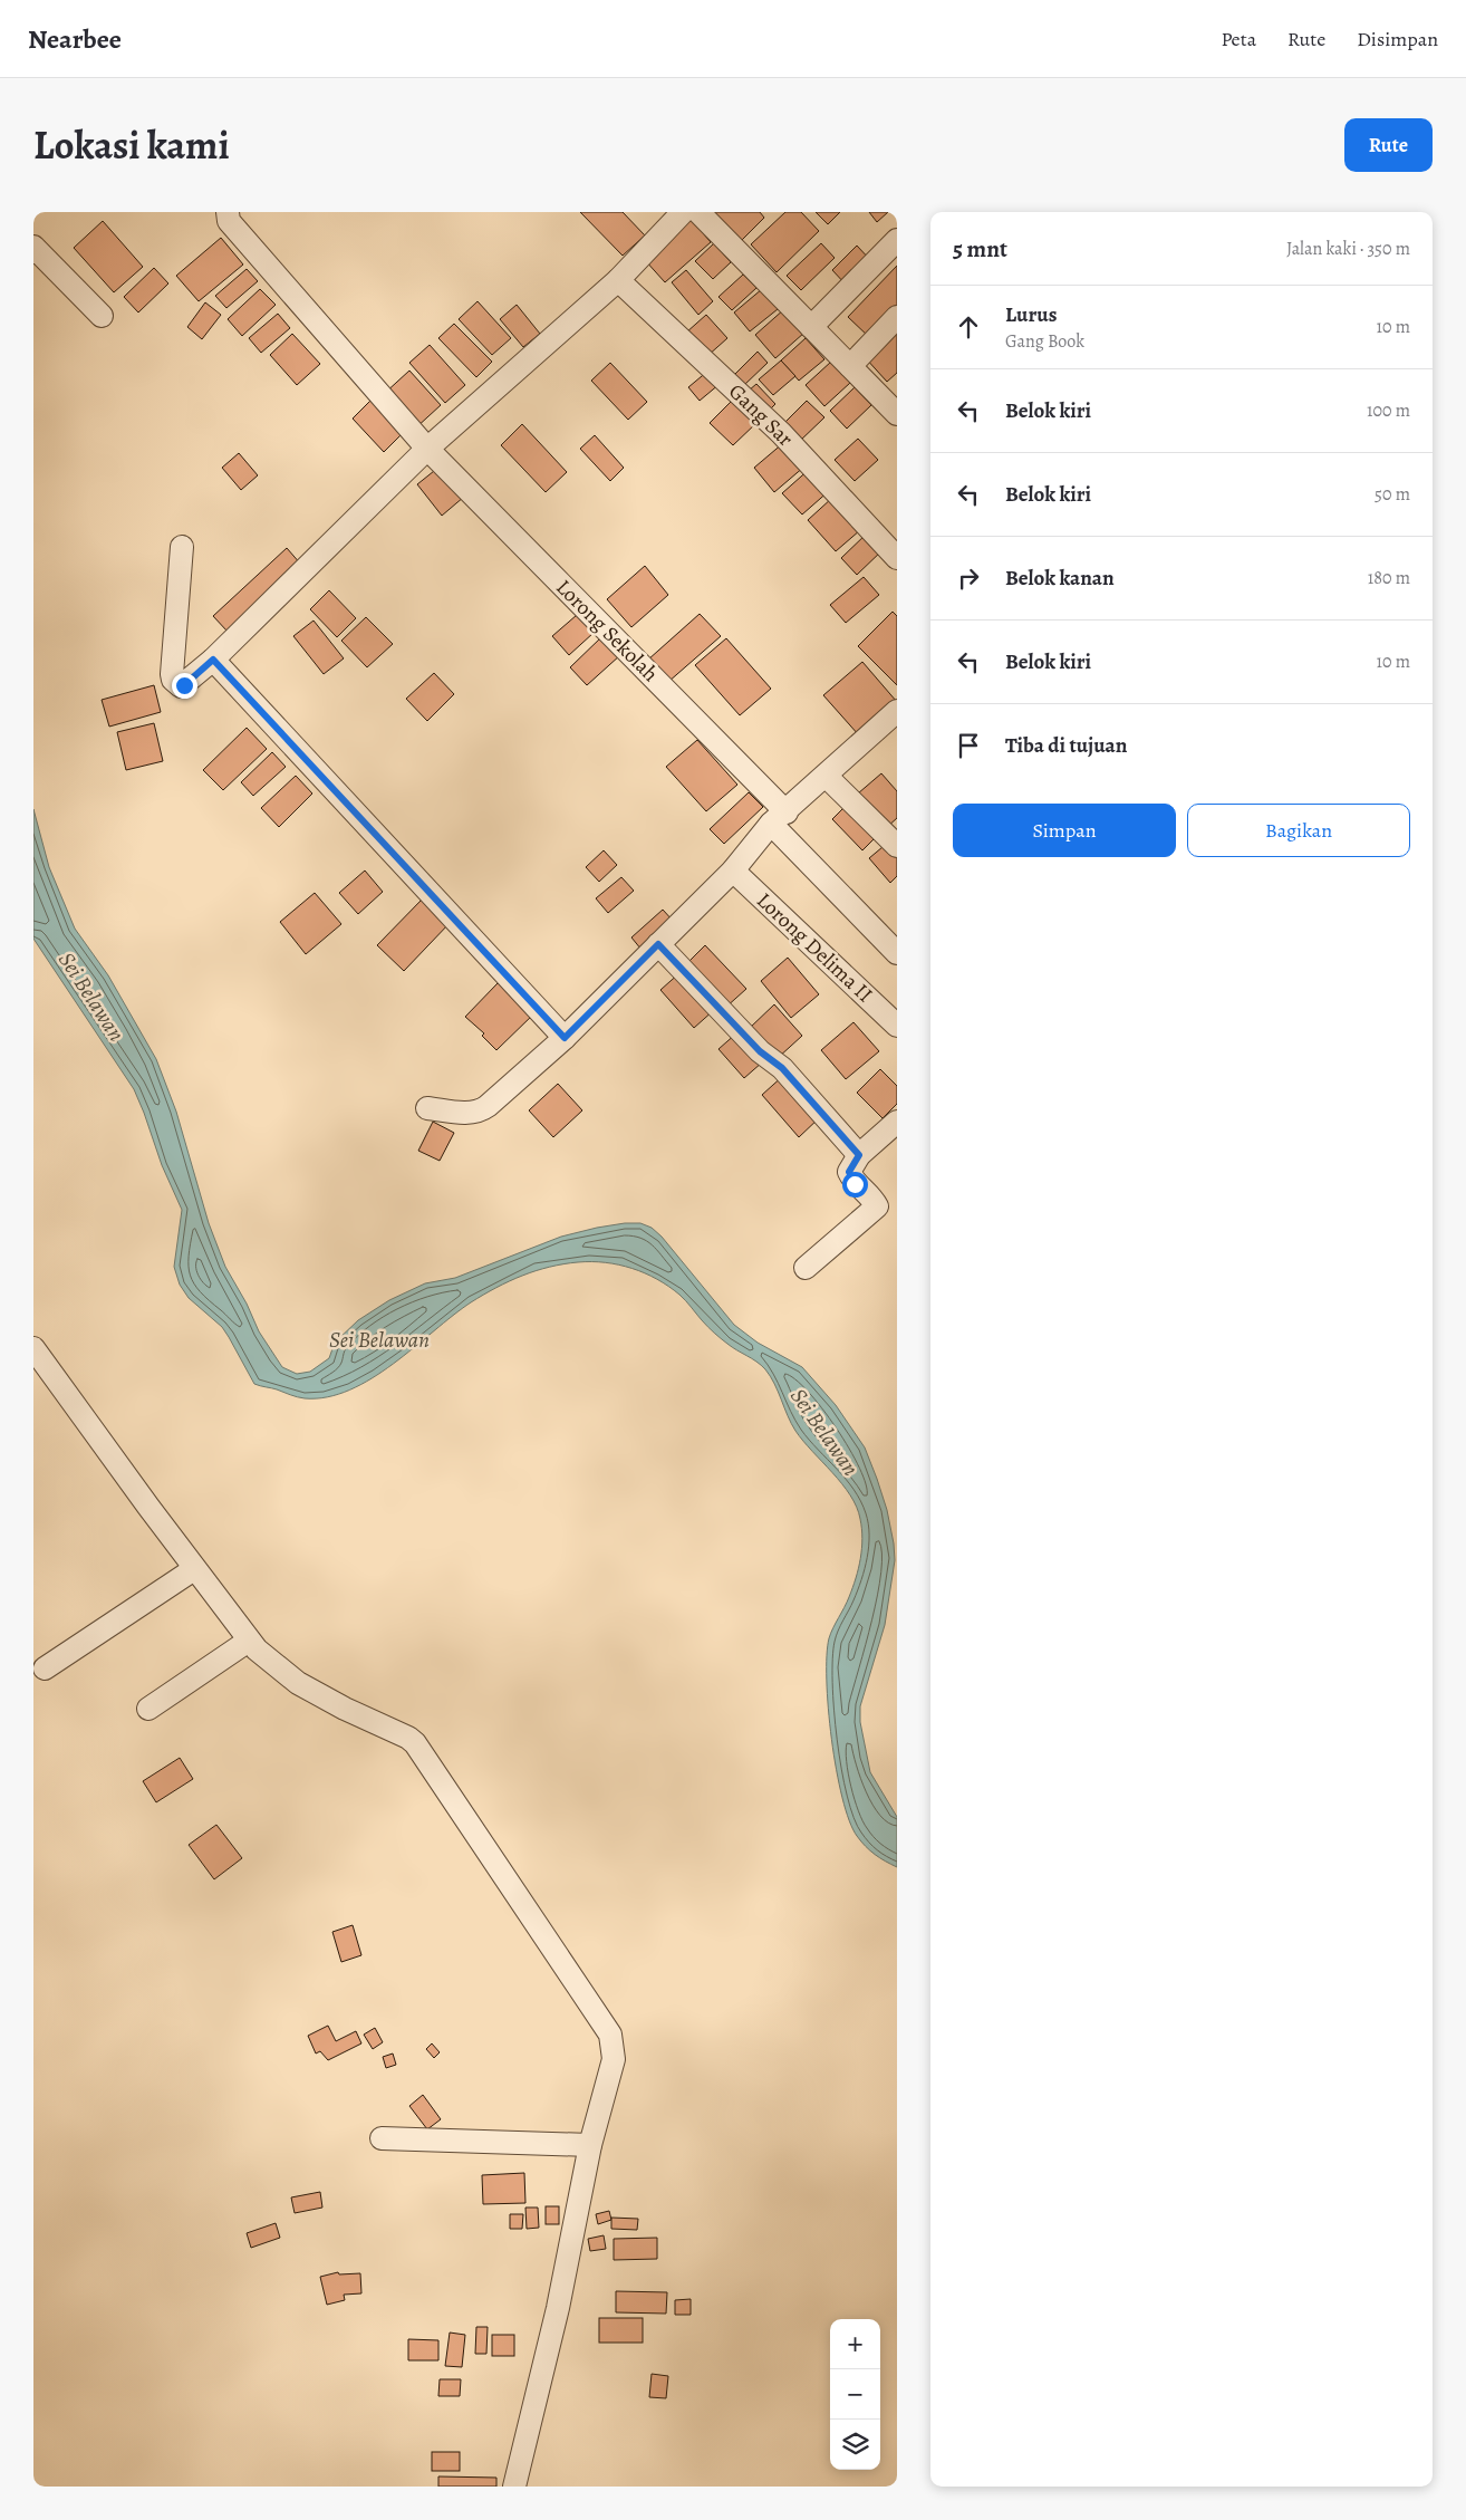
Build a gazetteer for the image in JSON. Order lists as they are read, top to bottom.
{
  "streets": {
    "street": ["Gang Sar", "Lorong Sekolah", "Lorong Delima II"]
  },
  "water": ["Sei Belawan"],
  "page": {
    "header": "Nearbee",
    "nav": ["Peta", "Rute", "Disimpan"],
    "title": "Lokasi kami",
    "buttons": [
      "Rute",
      ["Simpan", "Bagikan"]
    ],
    "heading": ["5 mnt", "Jalan kaki · 350 m"],
    "list": [
      ["Lurus", "Gang Book", "10 m"],
      ["Belok kiri", "100 m"],
      ["Belok kiri", "50 m"],
      ["Belok kanan", "180 m"],
      ["Belok kiri", "10 m"],
      "Tiba di tujuan"
    ],
    "map_buttons": ["+", "−"]
  }
}
